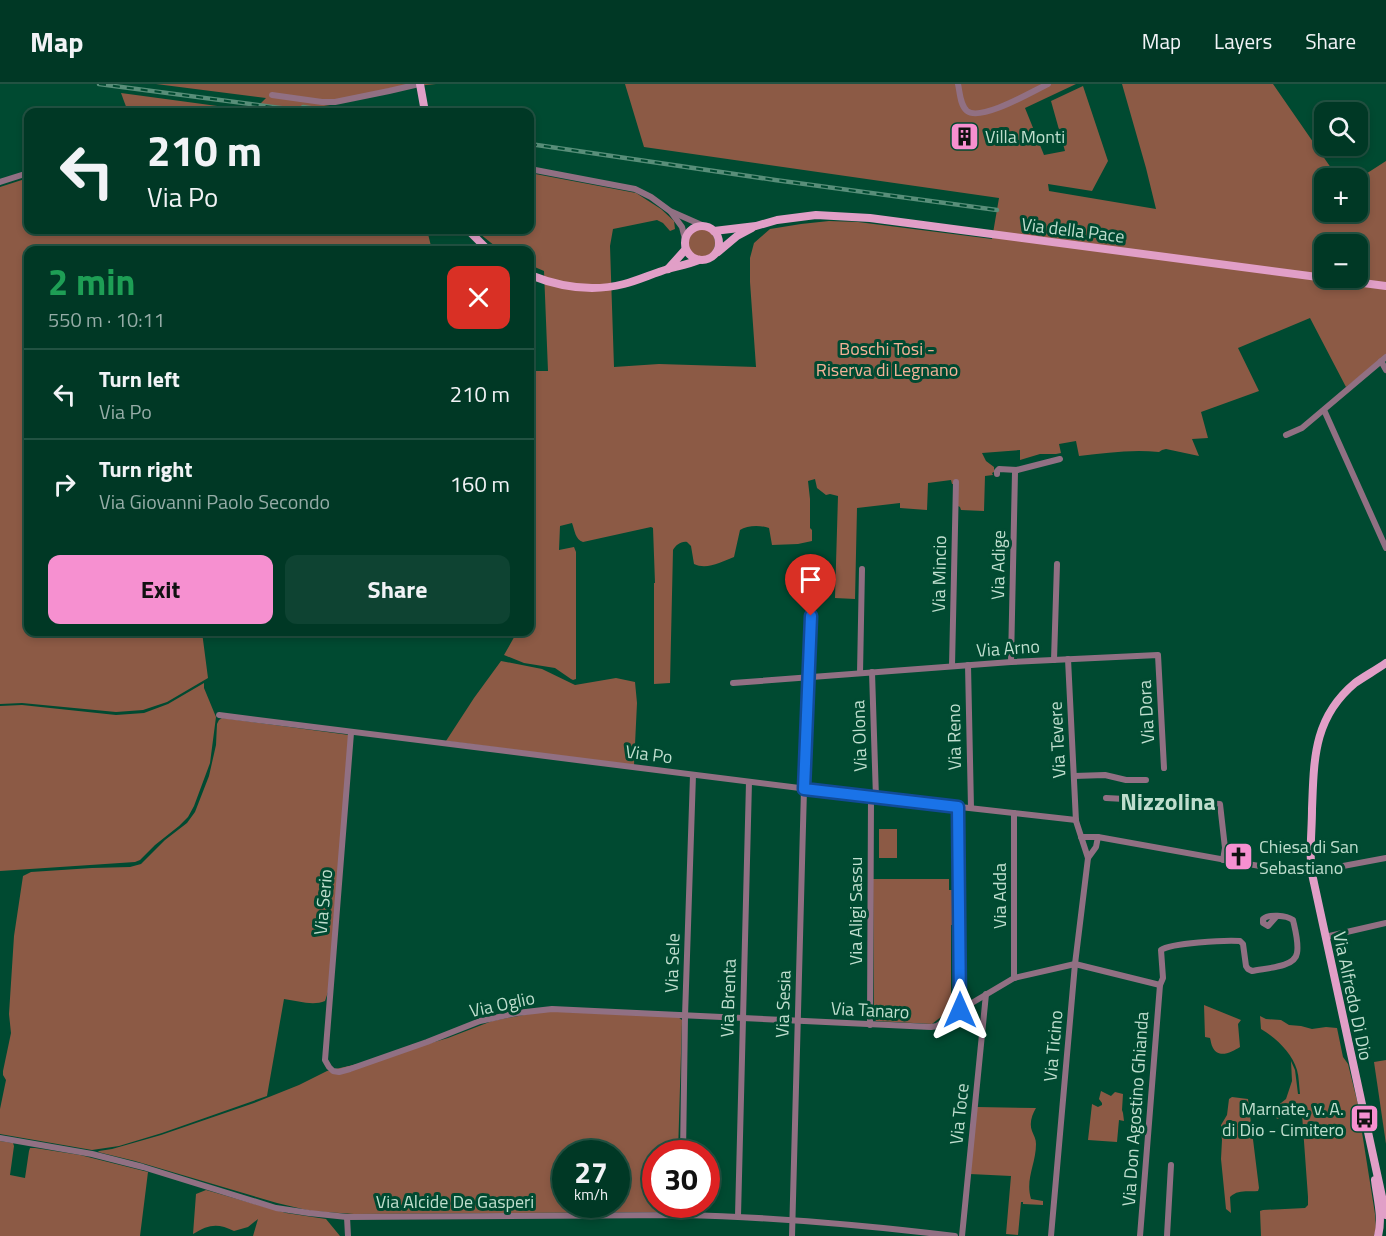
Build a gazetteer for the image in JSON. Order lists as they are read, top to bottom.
{
  "streets": {
    "main road": ["Via della Pace", "Via Alfredo Di Dio"],
    "street": [
      "Via Adige",
      "Via Mincio",
      "Via Arno",
      "Via Dora",
      "Via Olona",
      "Via Reno",
      "Via Tevere",
      "Via Po",
      "Via Adda",
      "Via Serio",
      "Via Aligi Sassu",
      "Via Sele",
      "Via Brenta",
      "Via Oglio",
      "Via Sesia",
      "Via Tanaro",
      "Via Ticino",
      "Via Don Agostino Ghianda",
      "Via Toce",
      "Via Alcide De Gasperi"
    ]
  },
  "crossings": [
    ["Via Adige", "Via Arno"],
    ["Via Mincio", "Via Arno"],
    ["Via Arno", "Via Dora"],
    ["Via Arno", "Via Olona"],
    ["Via Arno", "Via Reno"],
    ["Via Arno", "Via Tevere"],
    ["Via Arno", "Via Sesia"],
    ["Via Olona", "Via Po"],
    ["Via Olona", "Via Aligi Sassu"],
    ["Via Reno", "Via Po"],
    ["Via Tevere", "Via Po"],
    ["Via Tevere", "Via Ticino"],
    ["Via Po", "Via Adda"],
    ["Via Po", "Via Serio"],
    ["Via Po", "Via Aligi Sassu"],
    ["Via Po", "Via Sele"],
    ["Via Po", "Via Brenta"],
    ["Via Po", "Via Sesia"],
    ["Via Adda", "Via Tanaro"],
    ["Via Serio", "Via Oglio"],
    ["Via Aligi Sassu", "Via Tanaro"],
    ["Via Sele", "Via Oglio"],
    ["Via Sele", "Via Tanaro"],
    ["Via Brenta", "Via Tanaro"],
    ["Via Brenta", "Via Alcide De Gasperi"],
    ["Via Oglio", "Via Tanaro"],
    ["Via Sesia", "Via Tanaro"],
    ["Via Sesia", "Via Alcide De Gasperi"],
    ["Via Tanaro", "Via Ticino"],
    ["Via Tanaro", "Via Toce"]
  ],
  "districts": ["Nizzolina"],
  "parks": ["Boschi Tosi - Riserva di Legnano"],
  "places": {
    "building": ["Villa Monti"],
    "church": ["Chiesa di San Sebastiano"],
    "bus stop": ["Marnate, v. A. di Dio - Cimitero"]
  },
  "page": {
    "header": "Map",
    "nav": ["Map", "Layers", "Share"],
    "map_buttons": ["+", "−"],
    "turn": ["210 m", "Via Po"],
    "heading": ["2 min", "550 m · 10:11"],
    "list": [
      {
        "name": "Turn left",
        "note": "Via Po",
        "value": "210 m"
      },
      {
        "name": "Turn right",
        "note": "Via Giovanni Paolo Secondo",
        "value": "160 m"
      }
    ],
    "buttons": ["Exit", "Share"],
    "speed": "27 km/h",
    "limit": "30"
  }
}
